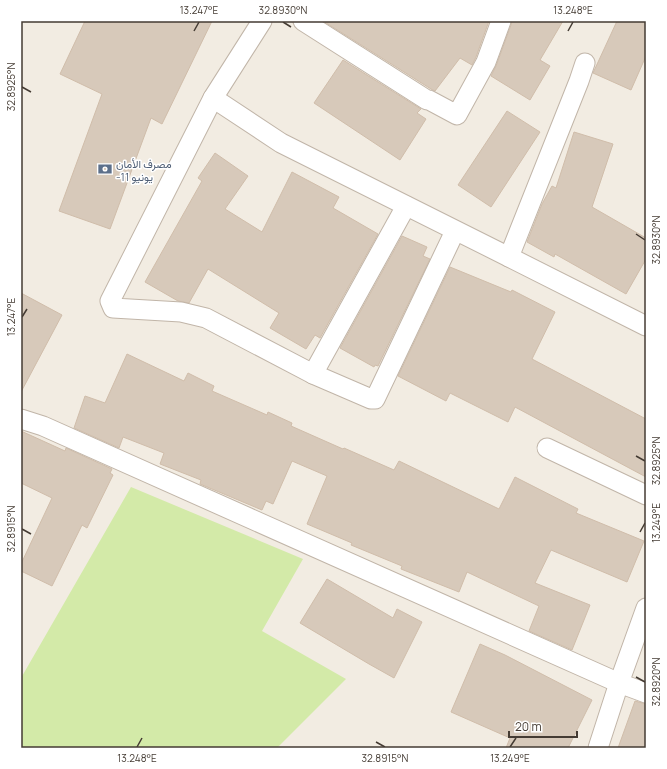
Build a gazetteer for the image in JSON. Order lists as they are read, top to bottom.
{
  "places": {
    "bank": ["مصرف الأمان -11 يونيو"]
  },
  "scale_bar": "20 m",
  "coordinates": [
    "13.247°E",
    "32.8930°N",
    "13.248°E",
    "32.8925°N",
    "13.249°E",
    "32.8915°N",
    "32.8920°N"
  ]
}
